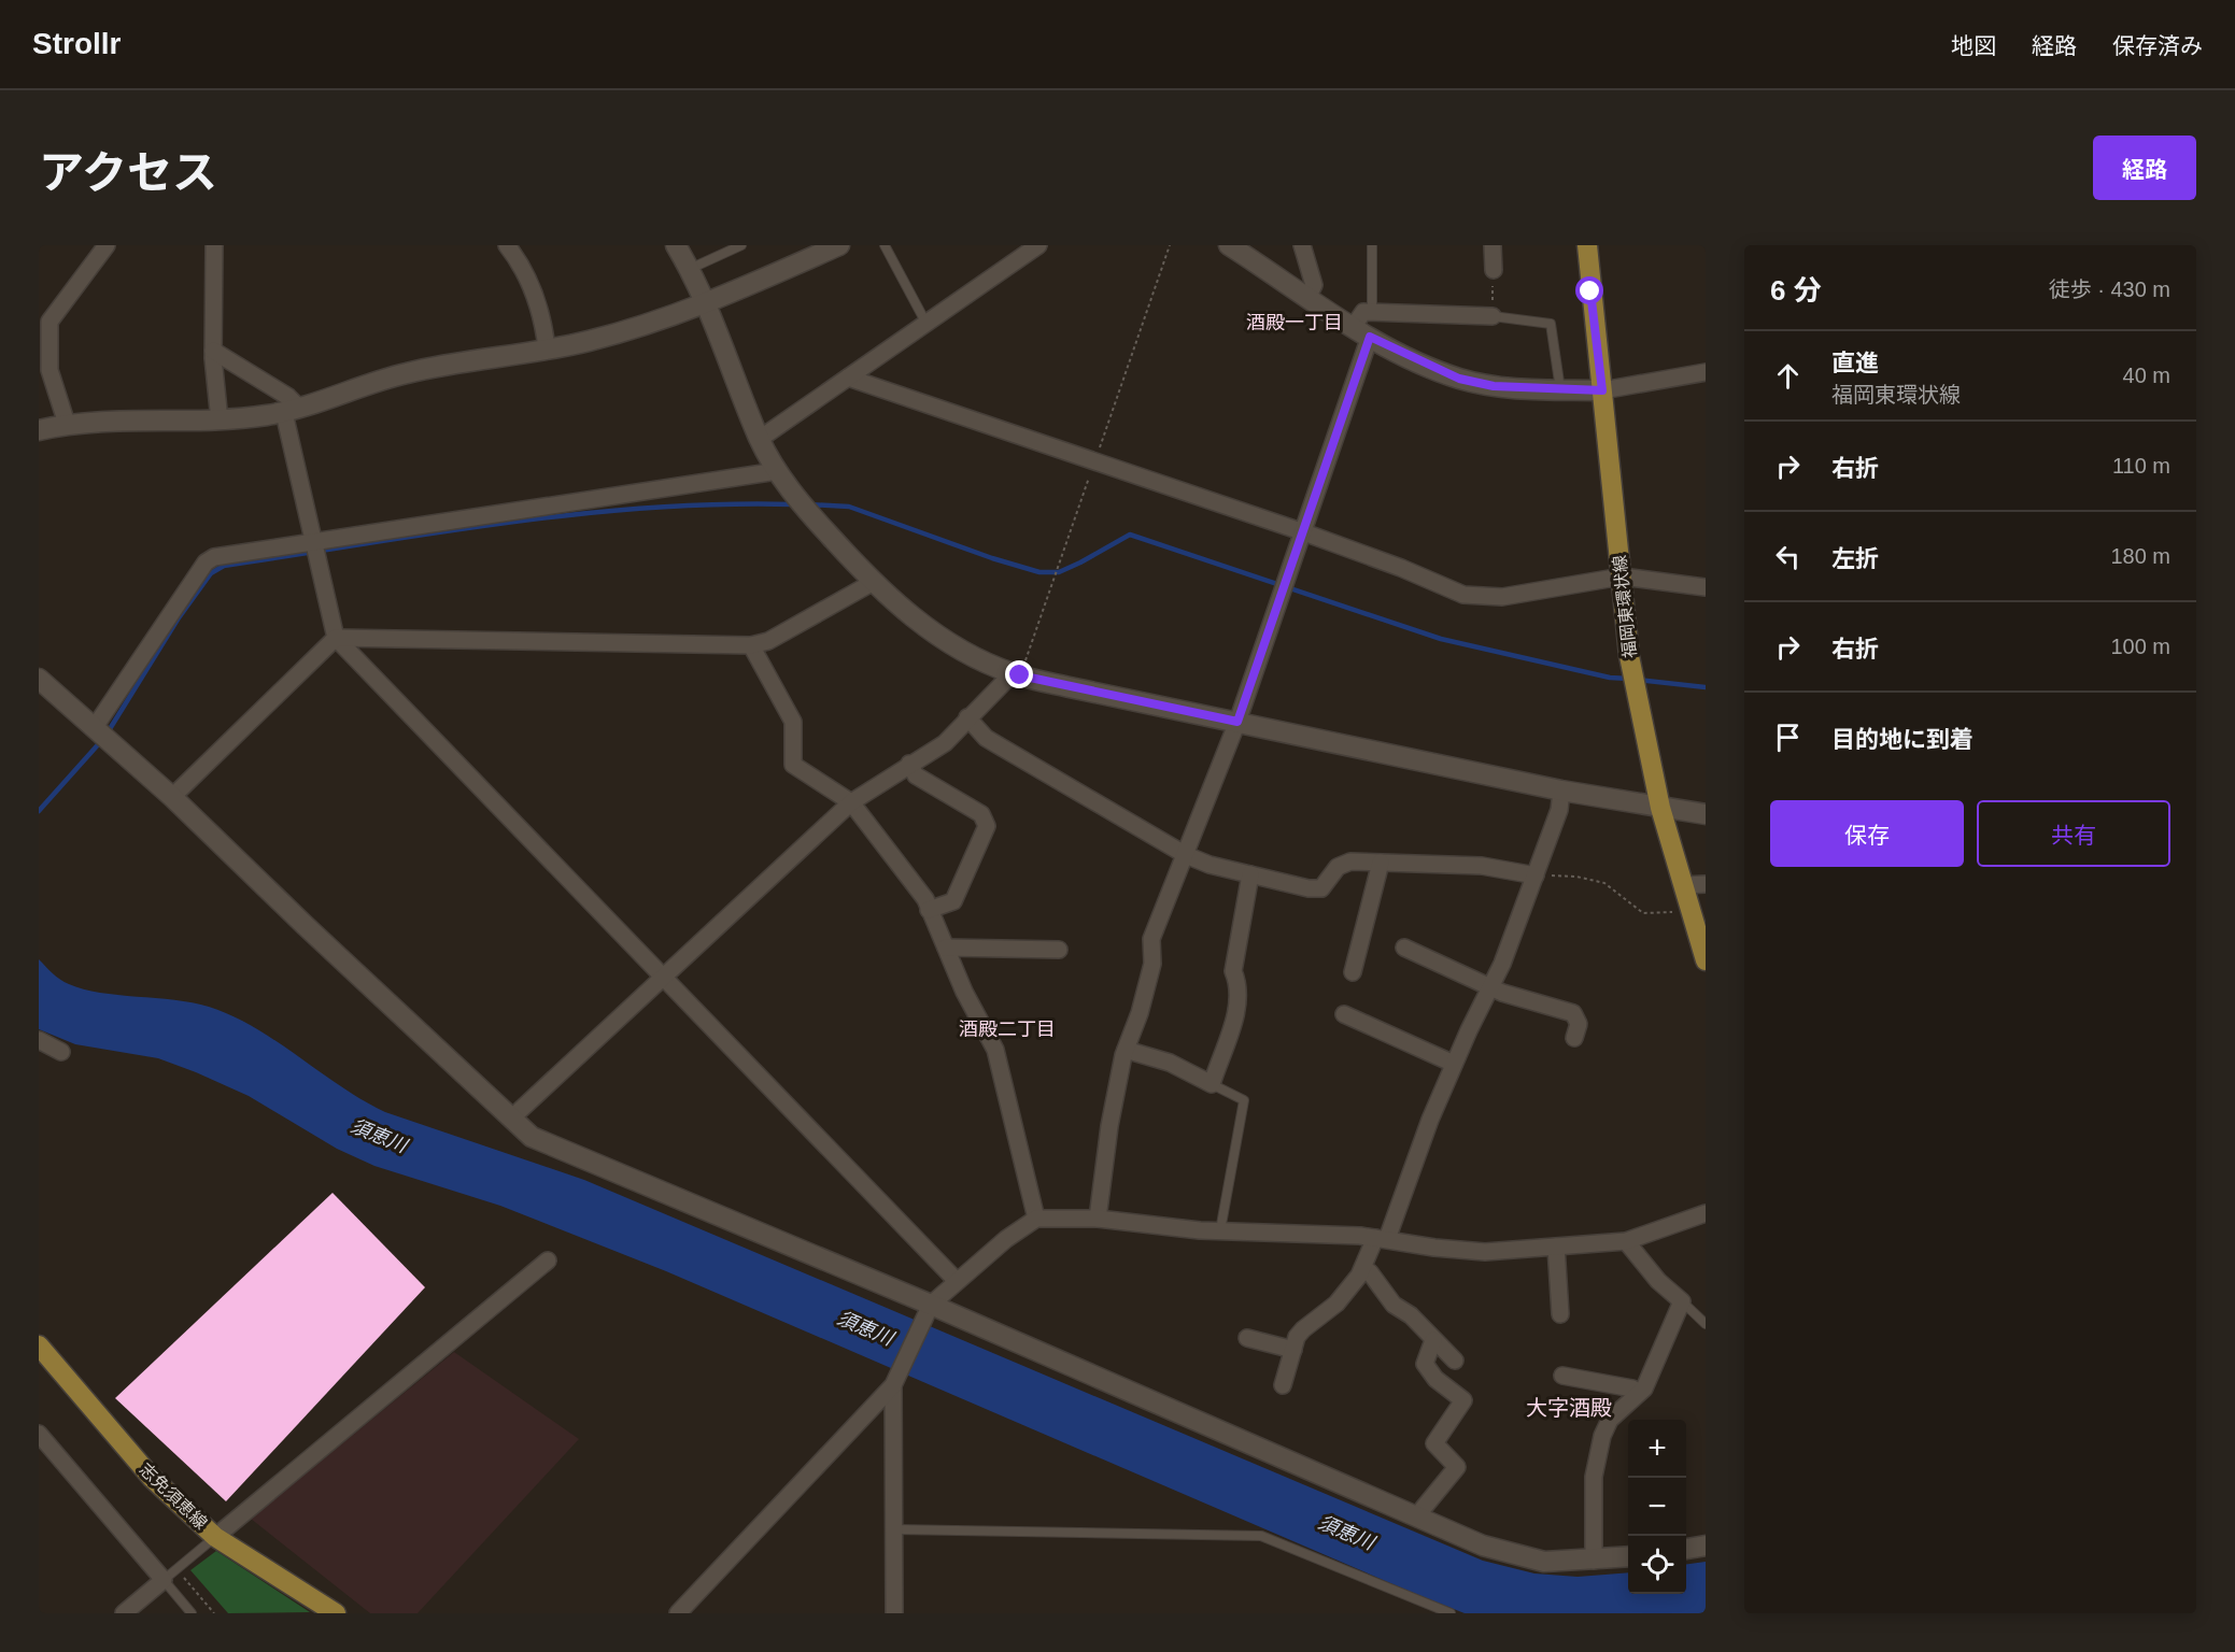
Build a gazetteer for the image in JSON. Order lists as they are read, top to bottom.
{
  "streets": {
    "main road": ["福岡東環状線", "志免須恵線"]
  },
  "districts": ["酒殿一丁目", "酒殿二丁目", "大字酒殿"],
  "water": ["須恵川"],
  "page": {
    "header": "Strollr",
    "nav": ["地図", "経路", "保存済み"],
    "title": "アクセス",
    "buttons": [
      "経路",
      ["保存", "共有"]
    ],
    "heading": ["6 分", "徒歩 · 430 m"],
    "list": [
      ["直進", "福岡東環状線", "40 m"],
      ["右折", "110 m"],
      ["左折", "180 m"],
      ["右折", "100 m"],
      "目的地に到着"
    ],
    "map_buttons": ["+", "−"]
  }
}
